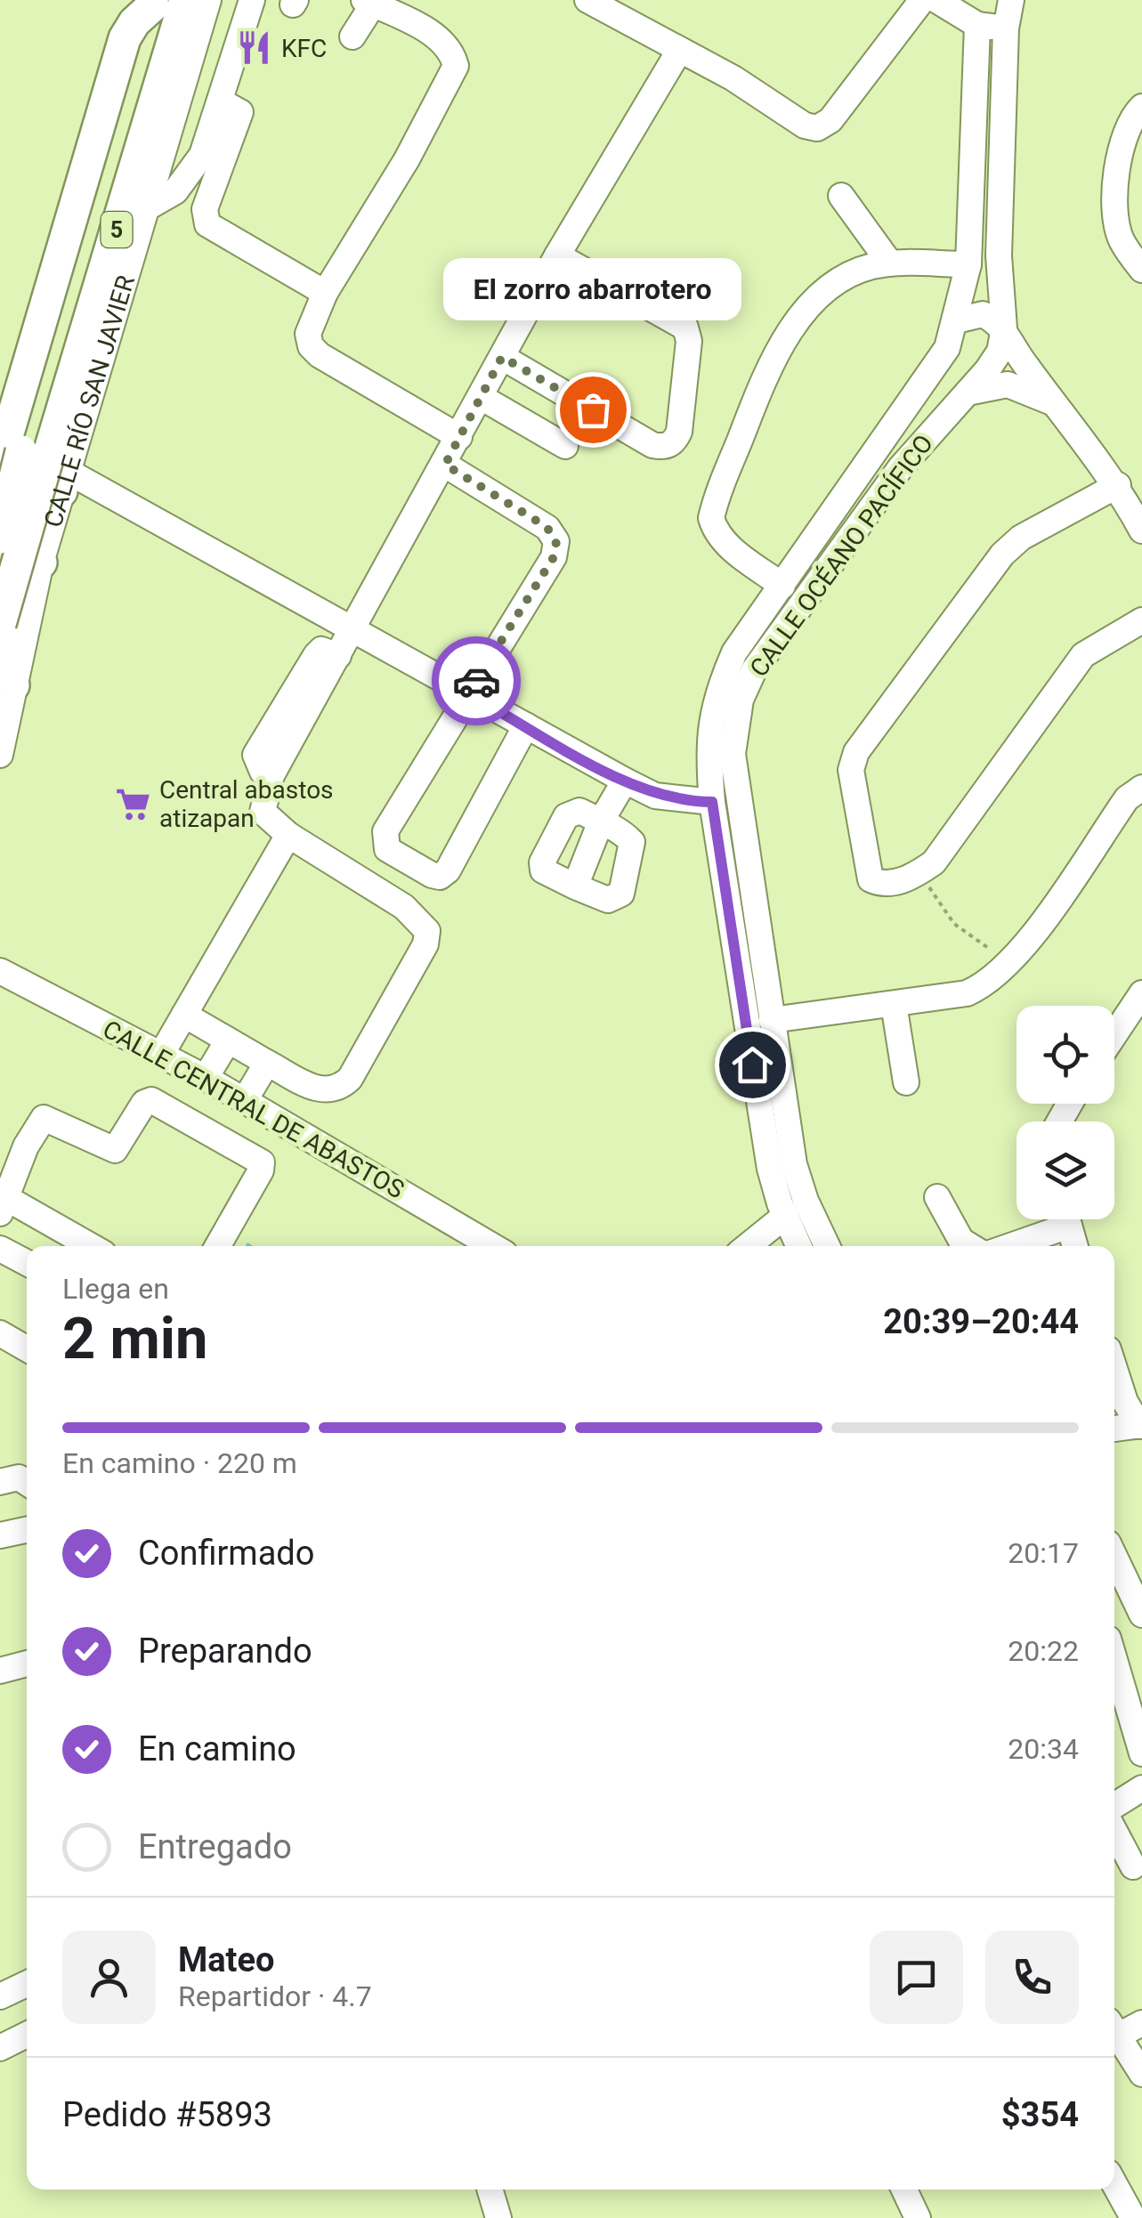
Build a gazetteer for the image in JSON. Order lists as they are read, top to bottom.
{
  "streets": {
    "main road": ["5"],
    "street": ["CALLE RÍO SAN JAVIER", "CALLE OCÉANO PACÍFICO", "CALLE CENTRAL DE ABASTOS"]
  },
  "crossings": [
    ["5", "CALLE RÍO SAN JAVIER"]
  ],
  "places": {
    "restaurant": ["KFC"],
    "other": ["El zorro abarrotero"],
    "supermarket": ["Central abastos atizapan"]
  },
  "page": {
    "bubble": "El zorro abarrotero",
    "heading": ["2 min", "Llega en", "20:39–20:44"],
    "panel": [
      "Mateo",
      "Repartidor · 4.7",
      "Pedido #5893",
      "$354"
    ],
    "bar": "En camino · 220 m",
    "list": [
      ["Confirmado", "20:17"],
      ["Preparando", "20:22"],
      ["En camino", "20:34"],
      "Entregado"
    ]
  }
}
